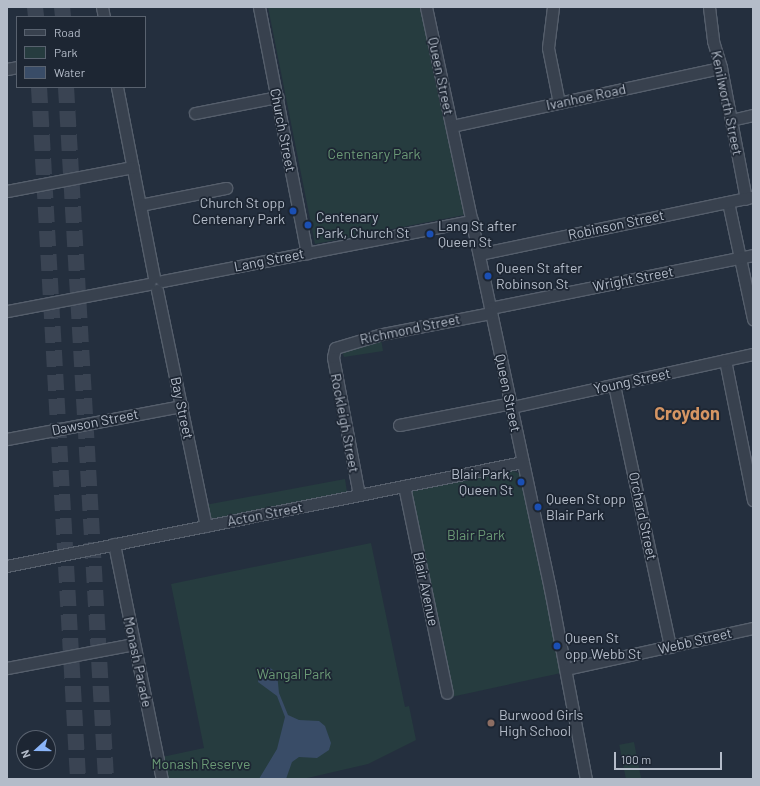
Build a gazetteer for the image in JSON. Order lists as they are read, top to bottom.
{
  "streets": {
    "street": [
      "Queen Street",
      "Ivanhoe Road",
      "Kenilworth Street",
      "Church Street",
      "Robinson Street",
      "Lang Street",
      "Wright Street",
      "Richmond Street",
      "Young Street",
      "Bay Street",
      "Dawson Street",
      "Rockleigh Street",
      "Acton Street",
      "Orchard Street",
      "Blair Avenue",
      "Webb Street",
      "Monash Parade"
    ]
  },
  "crossings": [
    ["Queen Street", "Ivanhoe Road"],
    ["Queen Street", "Robinson Street"],
    ["Queen Street", "Lang Street"],
    ["Queen Street", "Wright Street"],
    ["Queen Street", "Richmond Street"],
    ["Queen Street", "Young Street"],
    ["Queen Street", "Acton Street"],
    ["Queen Street", "Webb Street"],
    ["Ivanhoe Road", "Kenilworth Street"],
    ["Kenilworth Street", "Robinson Street"],
    ["Kenilworth Street", "Wright Street"],
    ["Church Street", "Lang Street"],
    ["Lang Street", "Bay Street"],
    ["Wright Street", "Richmond Street"],
    ["Richmond Street", "Rockleigh Street"],
    ["Young Street", "Orchard Street"],
    ["Bay Street", "Dawson Street"],
    ["Bay Street", "Acton Street"],
    ["Rockleigh Street", "Acton Street"],
    ["Acton Street", "Blair Avenue"],
    ["Acton Street", "Monash Parade"],
    ["Orchard Street", "Webb Street"]
  ],
  "districts": ["Croydon"],
  "parks": [
    "Centenary Park",
    "Blair Park",
    "Wangal Park",
    "Monash Reserve"
  ],
  "places": [
    "Church St opp Centenary Park",
    "Centenary Park, Church St",
    "Lang St after Queen St",
    "Queen St after Robinson St",
    "Blair Park, Queen St",
    "Queen St opp Blair Park",
    "Queen St opp Webb St",
    "Burwood Girls High School"
  ],
  "legend": ["Road", "Park", "Water"],
  "scale_bar": "100 m",
  "north": "left"
}
